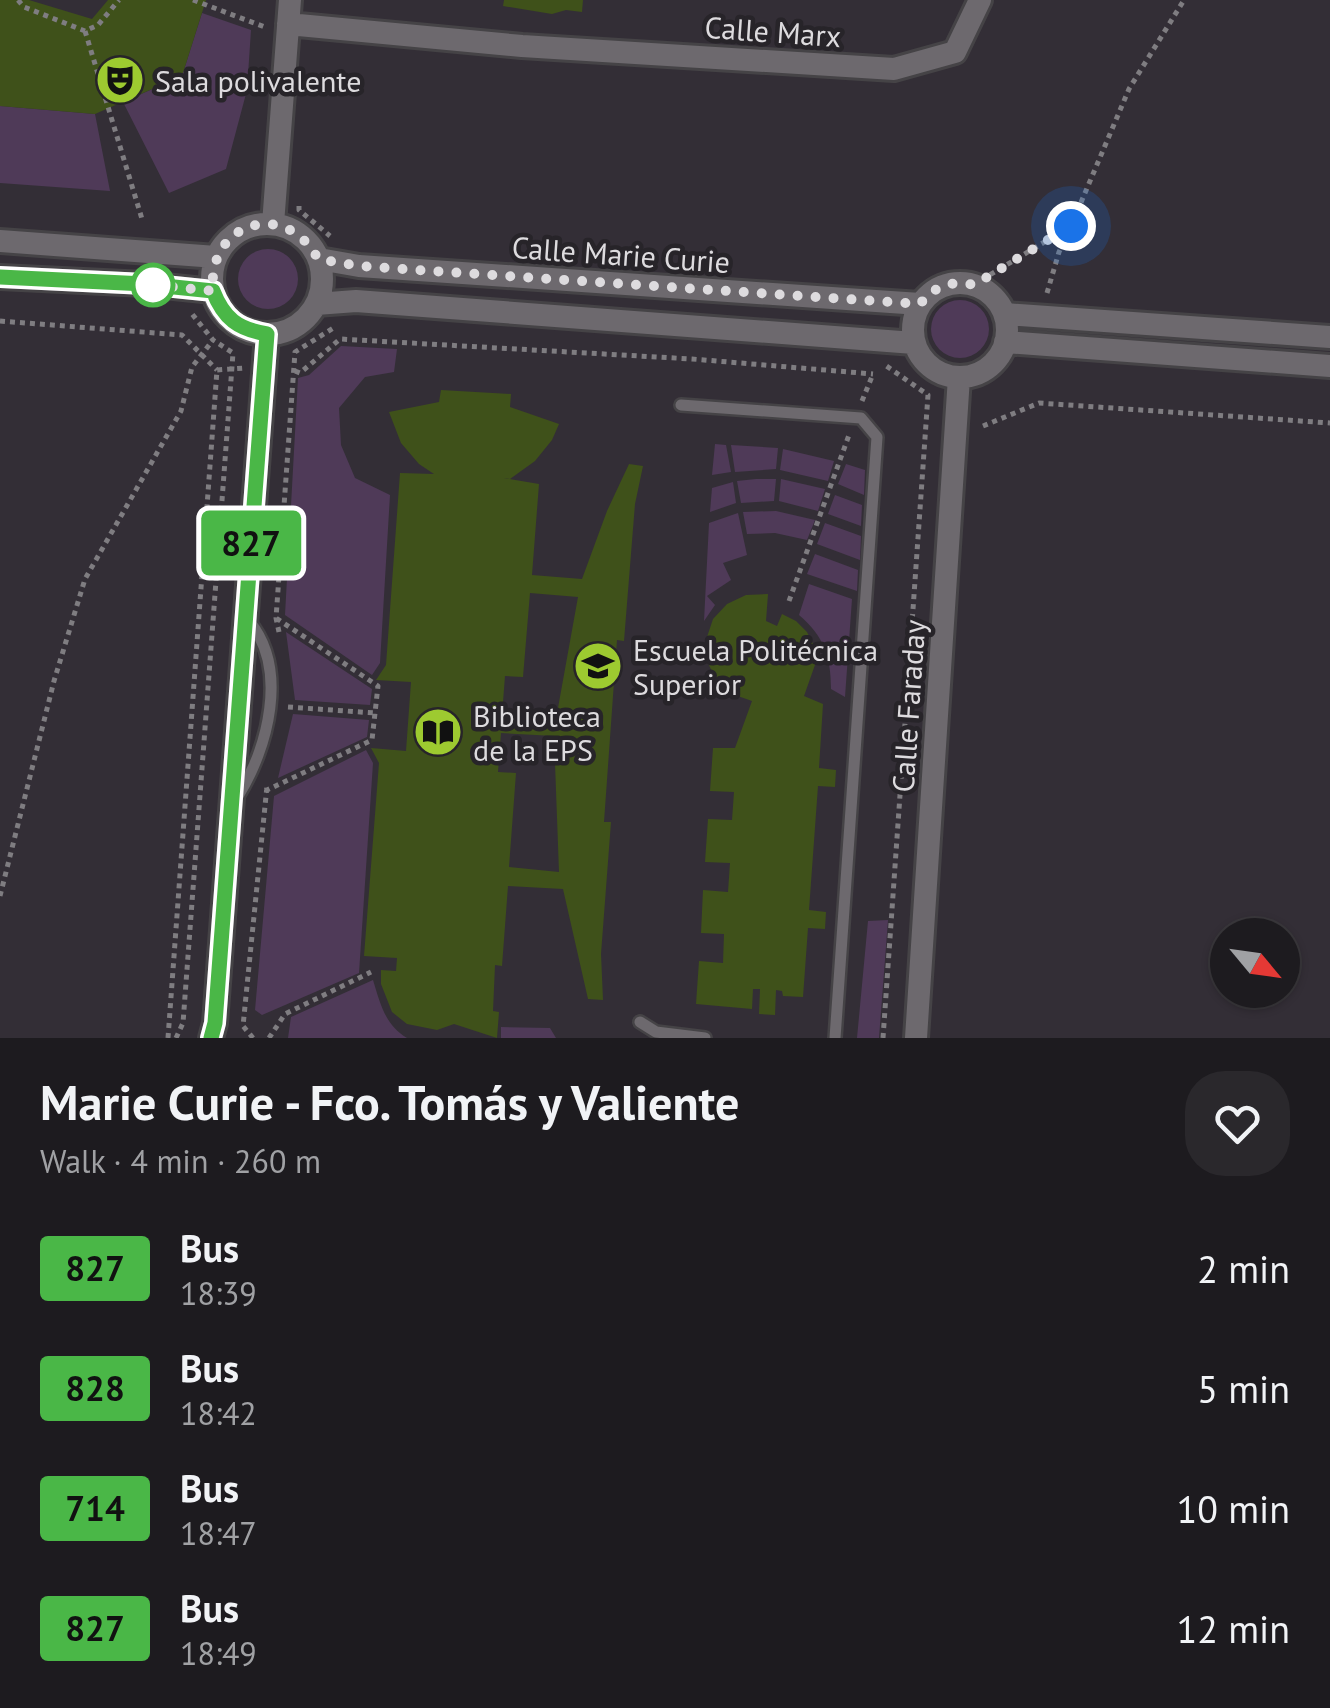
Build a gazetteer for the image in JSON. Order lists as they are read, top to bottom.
{
  "streets": {
    "street": ["Calle Marx", "Calle Marie Curie", "Calle Faraday"]
  },
  "crossings": [
    ["Calle Marie Curie", "Calle Faraday"]
  ],
  "places": {
    "theatre": ["Sala polivalente"],
    "school or university": ["Escuela Politécnica Superior"],
    "library": ["Biblioteca de la EPS"]
  },
  "lines": ["bus line 827"],
  "north": "bottom right",
  "page": {
    "on_map": "827",
    "heading": ["Marie Curie - Fco. Tomás y Valiente", "Walk · 4 min · 260 m"],
    "list": [
      {
        "mark": "827",
        "name": "Bus",
        "note": "18:39",
        "value": "2 min"
      },
      {
        "mark": "828",
        "name": "Bus",
        "note": "18:42",
        "value": "5 min"
      },
      {
        "mark": "714",
        "name": "Bus",
        "note": "18:47",
        "value": "10 min"
      },
      {
        "mark": "827",
        "name": "Bus",
        "note": "18:49",
        "value": "12 min"
      }
    ]
  }
}
